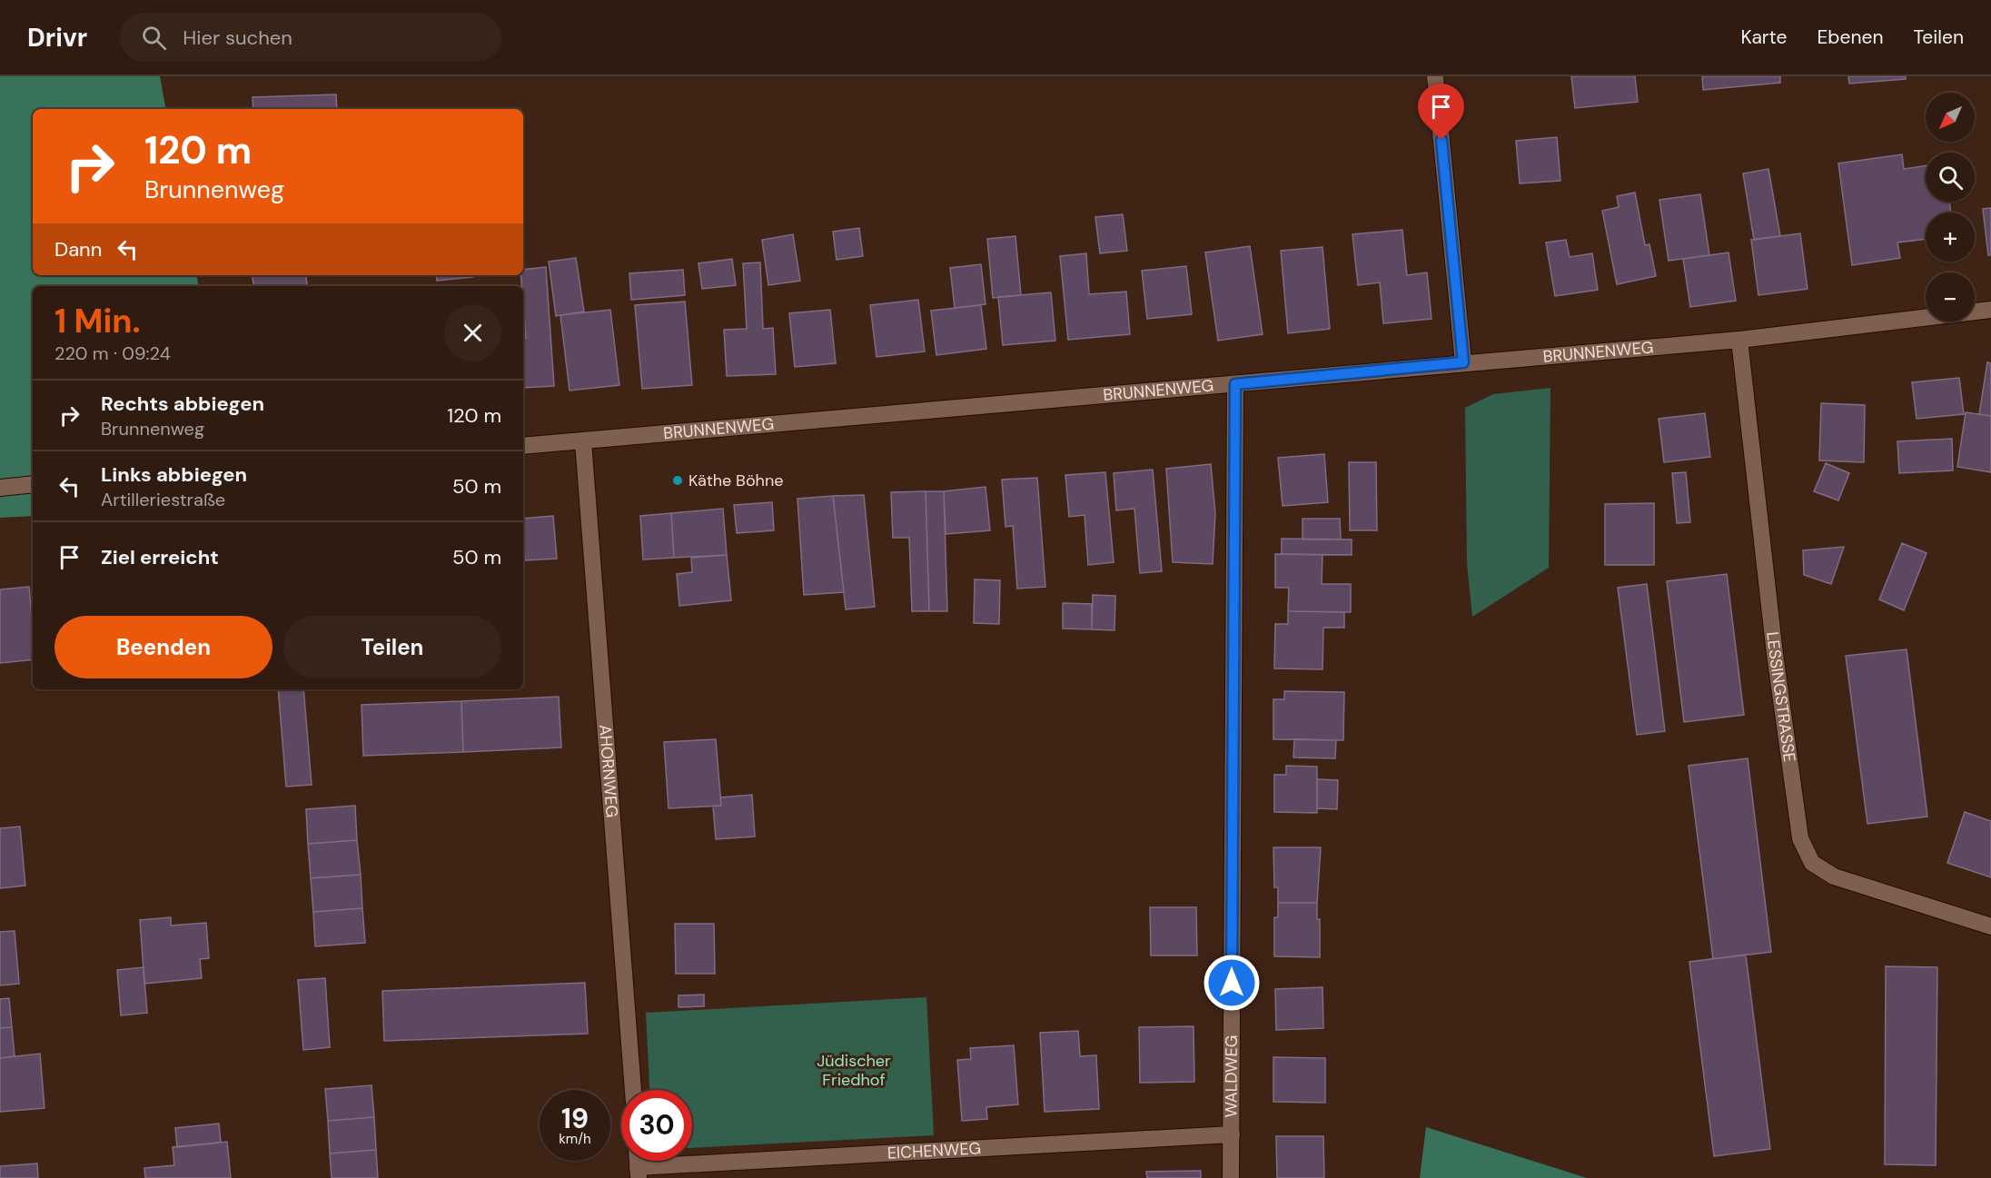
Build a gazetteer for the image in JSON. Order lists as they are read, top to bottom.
{
  "streets": {
    "street": [
      "BRUNNENWEG",
      "LESSINGSTRASSE",
      "AHORNWEG",
      "WALDWEG",
      "EICHENWEG"
    ]
  },
  "crossings": [
    ["BRUNNENWEG", "LESSINGSTRASSE"],
    ["BRUNNENWEG", "AHORNWEG"],
    ["BRUNNENWEG", "WALDWEG"],
    ["WALDWEG", "EICHENWEG"]
  ],
  "parks": ["Jüdischer Friedhof"],
  "places": ["Käthe Böhne"],
  "north": "bottom left",
  "page": {
    "header": "Drivr",
    "search": "Hier suchen",
    "nav": ["Karte", "Ebenen", "Teilen"],
    "map_buttons": ["+", "−"],
    "turn": ["120 m", "Brunnenweg"],
    "then": "Dann",
    "heading": ["1 Min.", "220 m · 09:24"],
    "list": [
      {
        "name": "Rechts abbiegen",
        "note": "Brunnenweg",
        "value": "120 m"
      },
      {
        "name": "Links abbiegen",
        "note": "Artilleriestraße",
        "value": "50 m"
      },
      {
        "name": "Ziel erreicht",
        "value": "50 m"
      }
    ],
    "buttons": ["Beenden", "Teilen"],
    "speed": "19 km/h",
    "limit": "30"
  }
}
